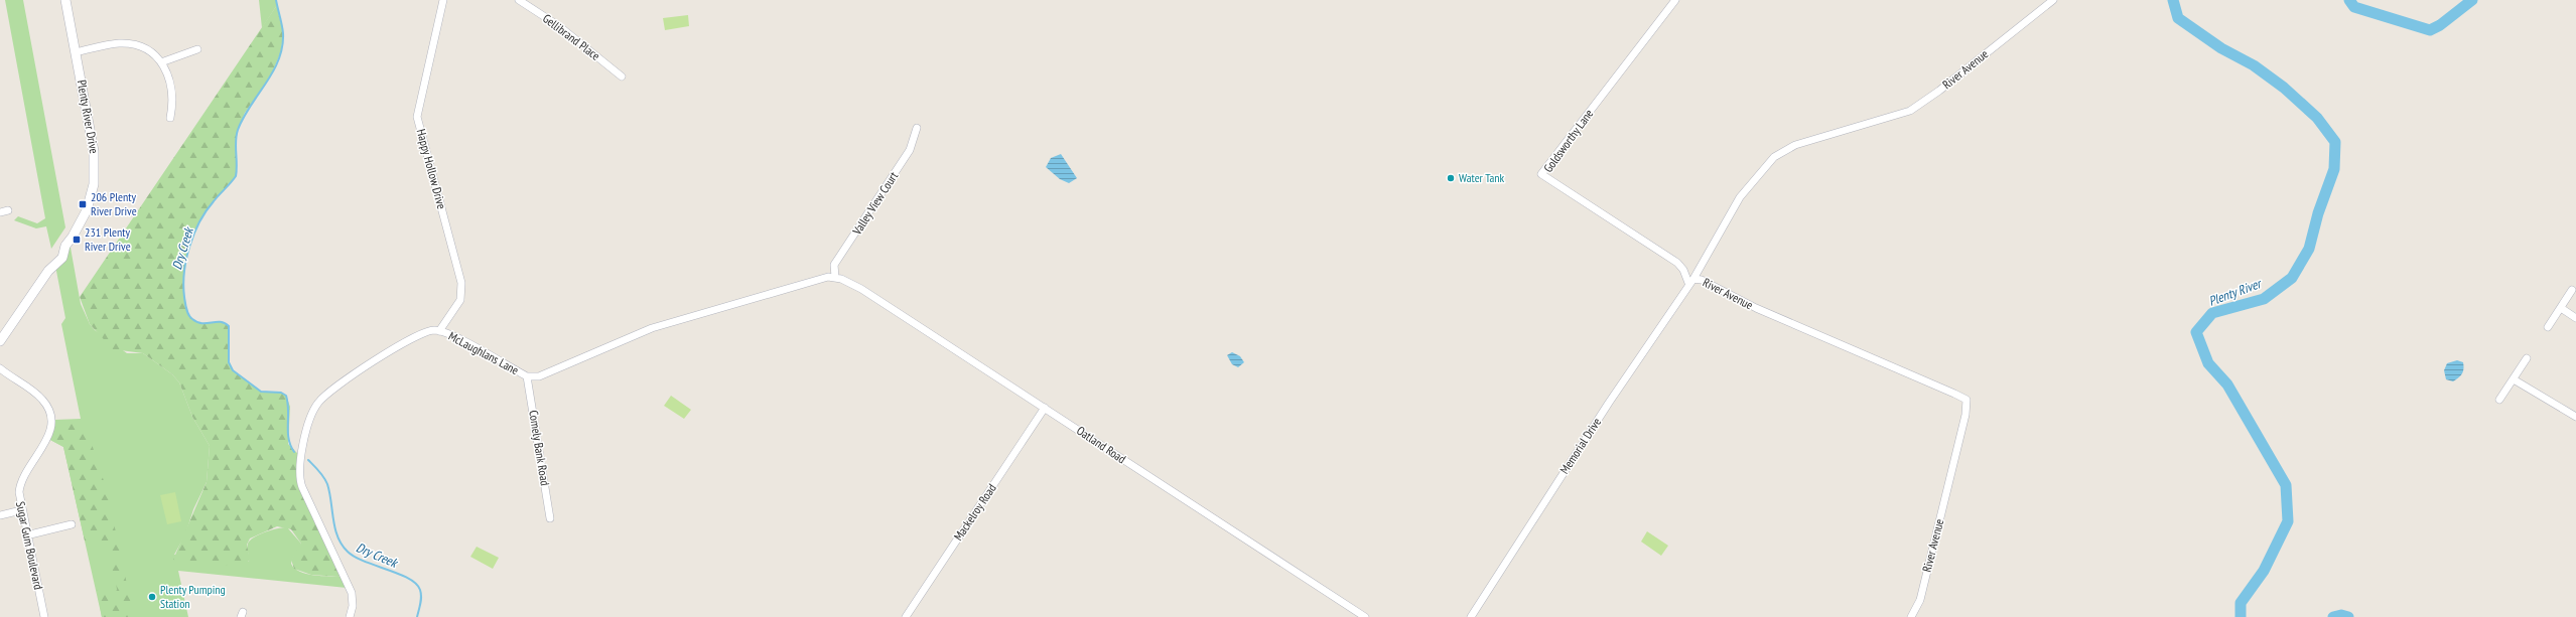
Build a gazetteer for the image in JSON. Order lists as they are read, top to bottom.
{
  "streets": {
    "street": [
      "Gellibrand Place",
      "River Avenue",
      "Plenty River Drive",
      "Goldsworthy Lane",
      "Happy Hollow Drive",
      "Valley View Court",
      "McLaughlans Lane",
      "Oatland Road",
      "Memorial Drive",
      "Comely Bank Road",
      "Mackelroy Road",
      "Sugar Gum Boulevard"
    ]
  },
  "crossings": [
    ["River Avenue", "Goldsworthy Lane"],
    ["River Avenue", "Memorial Drive"],
    ["Goldsworthy Lane", "Memorial Drive"],
    ["Happy Hollow Drive", "McLaughlans Lane"],
    ["Valley View Court", "McLaughlans Lane"],
    ["Valley View Court", "Oatland Road"],
    ["McLaughlans Lane", "Oatland Road"],
    ["McLaughlans Lane", "Comely Bank Road"],
    ["Oatland Road", "Mackelroy Road"]
  ],
  "water": ["Dry Creek", "Plenty River"],
  "places": {
    "other": ["Water Tank", "Plenty Pumping Station"],
    "transit": ["206 Plenty River Drive", "231 Plenty River Drive"]
  }
}
